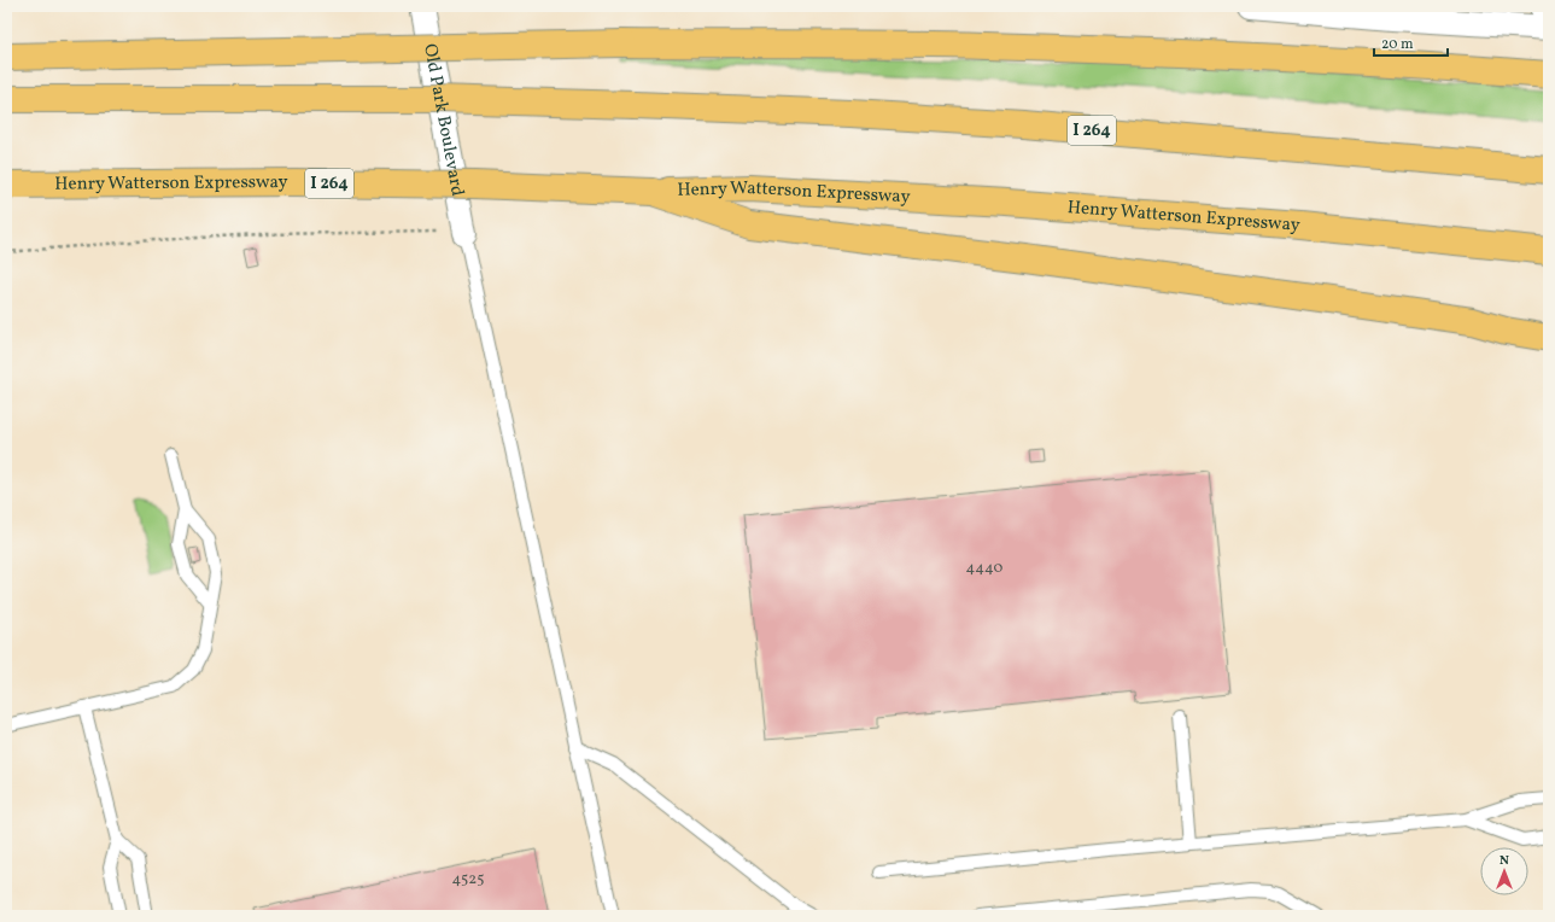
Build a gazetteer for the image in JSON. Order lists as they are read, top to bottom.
{
  "streets": {
    "highway": ["I 264", "Henry Watterson Expressway"],
    "street": ["Old Park Boulevard"]
  },
  "house_numbers": ["4440", "4525"],
  "scale_bar": "20 m",
  "north": "top"
}
